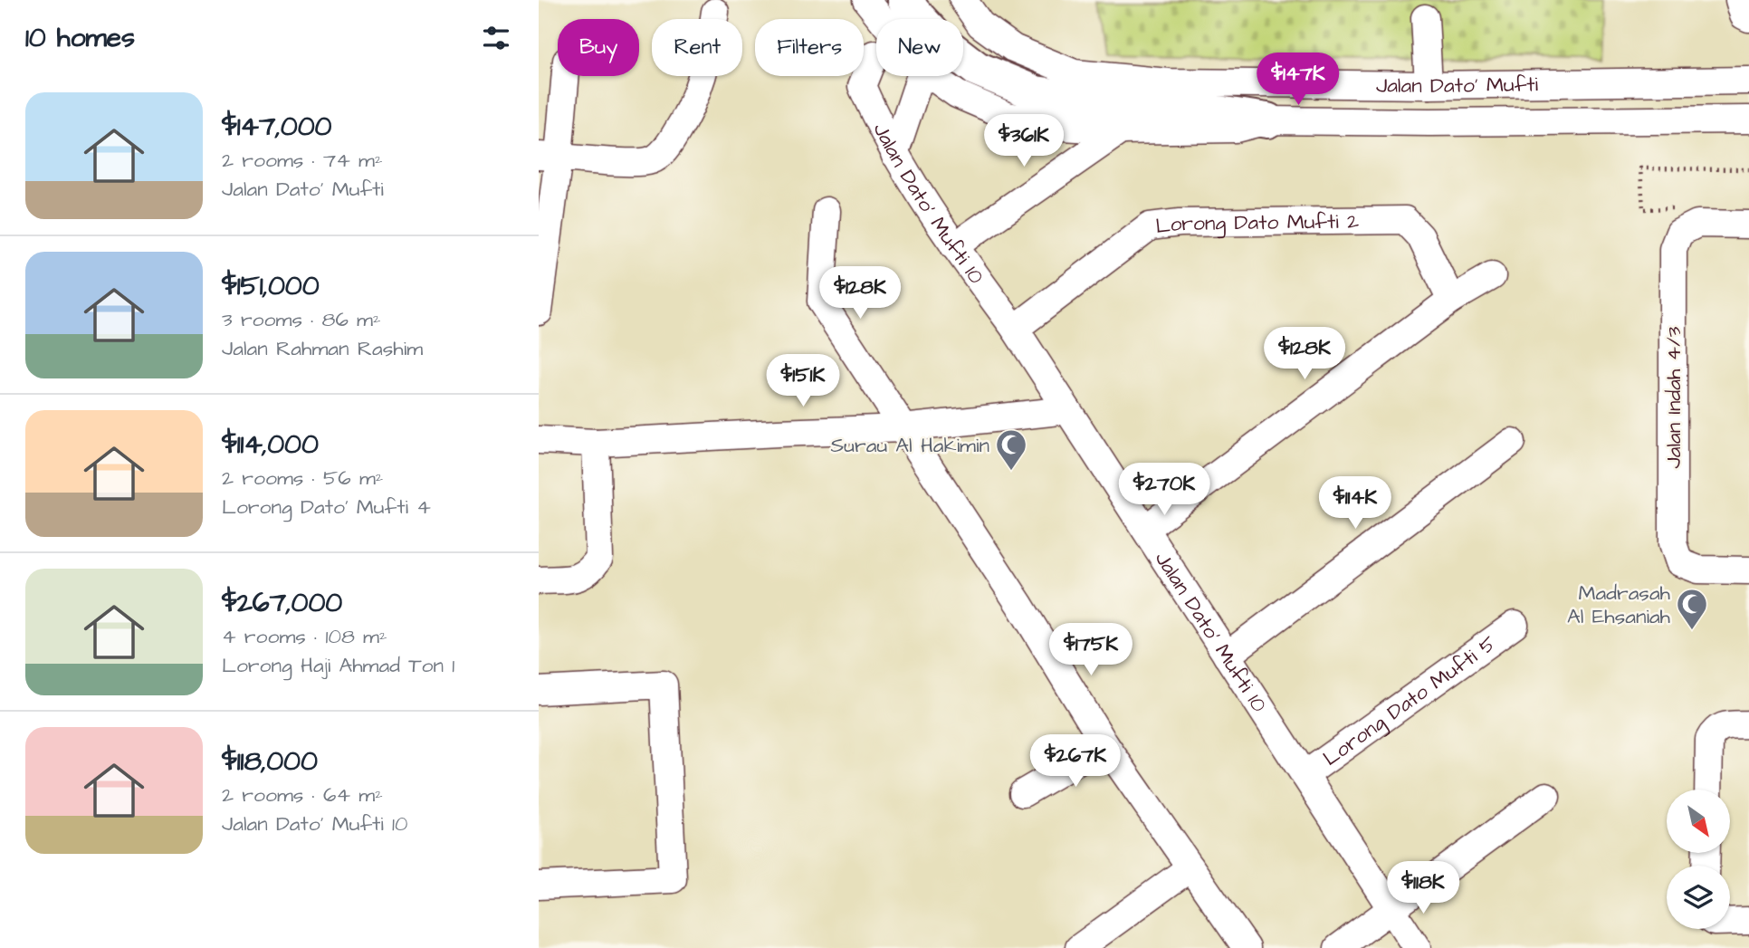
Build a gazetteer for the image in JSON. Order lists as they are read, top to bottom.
{
  "streets": {
    "street": [
      "Jalan Dato' Mufti",
      "Jalan Dato' Mufti 10",
      "Lorong Dato Mufti 2",
      "Jalan Indah 4/3",
      "Lorong Dato Mufti 5"
    ]
  },
  "crossings": [
    ["Jalan Dato' Mufti 10", "Lorong Dato Mufti 2"],
    ["Jalan Dato' Mufti 10", "Lorong Dato Mufti 5"]
  ],
  "places": {
    "mosque": ["Surau Al Hakimin", "Madrasah Al Ehsaniah"]
  },
  "north": "bottom right",
  "page": {
    "heading": "10 homes",
    "chip": [
      "Buy",
      "Rent",
      "Filters",
      "New"
    ],
    "price": [
      "$147K",
      "$361K",
      "$128K",
      "$128K",
      "$151K",
      "$270K",
      "$114K",
      "$175K",
      "$267K",
      "$118K"
    ],
    "list": [
      {
        "name": "$147,000",
        "note": "2 rooms · 74 m² · Jalan Dato' Mufti"
      },
      {
        "name": "$151,000",
        "note": "3 rooms · 86 m² · Jalan Rahman Rashim"
      },
      {
        "name": "$114,000",
        "note": "2 rooms · 56 m² · Lorong Dato' Mufti 4"
      },
      {
        "name": "$267,000",
        "note": "4 rooms · 108 m² · Lorong Haji Ahmad Ton 1"
      },
      {
        "name": "$118,000",
        "note": "2 rooms · 64 m² · Jalan Dato' Mufti 10"
      }
    ]
  }
}
